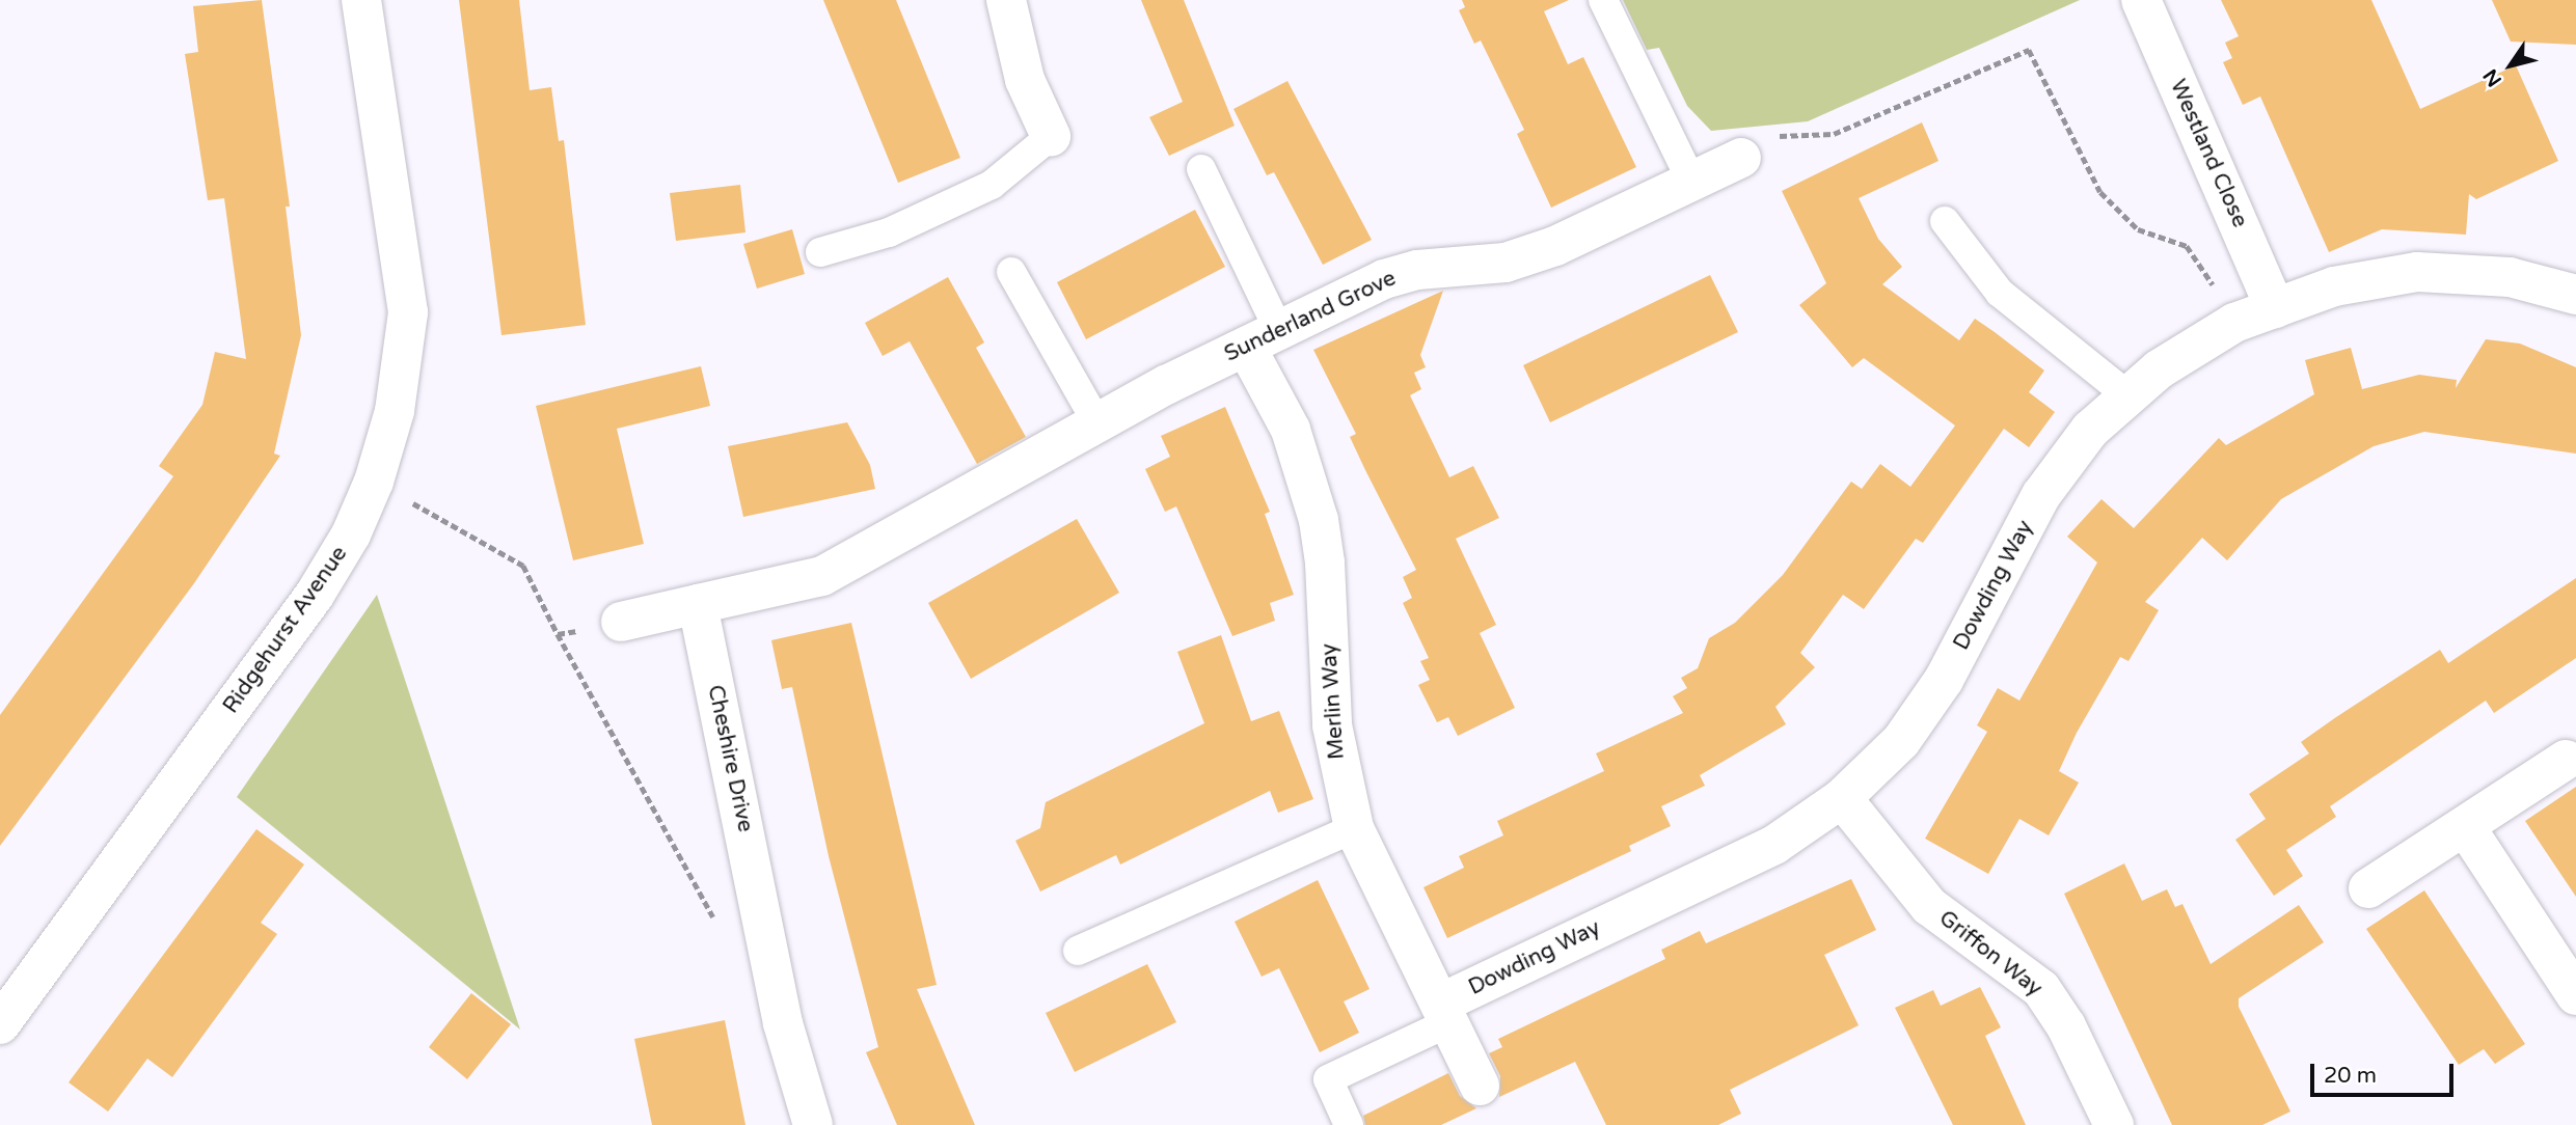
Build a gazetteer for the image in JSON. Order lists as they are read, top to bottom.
{
  "streets": {
    "street": [
      "Westland Close",
      "Sunderland Grove",
      "Dowding Way",
      "Ridgehurst Avenue",
      "Merlin Way",
      "Cheshire Drive",
      "Griffon Way"
    ]
  },
  "crossings": [
    ["Westland Close", "Dowding Way"],
    ["Sunderland Grove", "Merlin Way"],
    ["Sunderland Grove", "Cheshire Drive"],
    ["Dowding Way", "Merlin Way"],
    ["Dowding Way", "Griffon Way"]
  ],
  "scale_bar": "20 m",
  "north": "bottom left"
}
